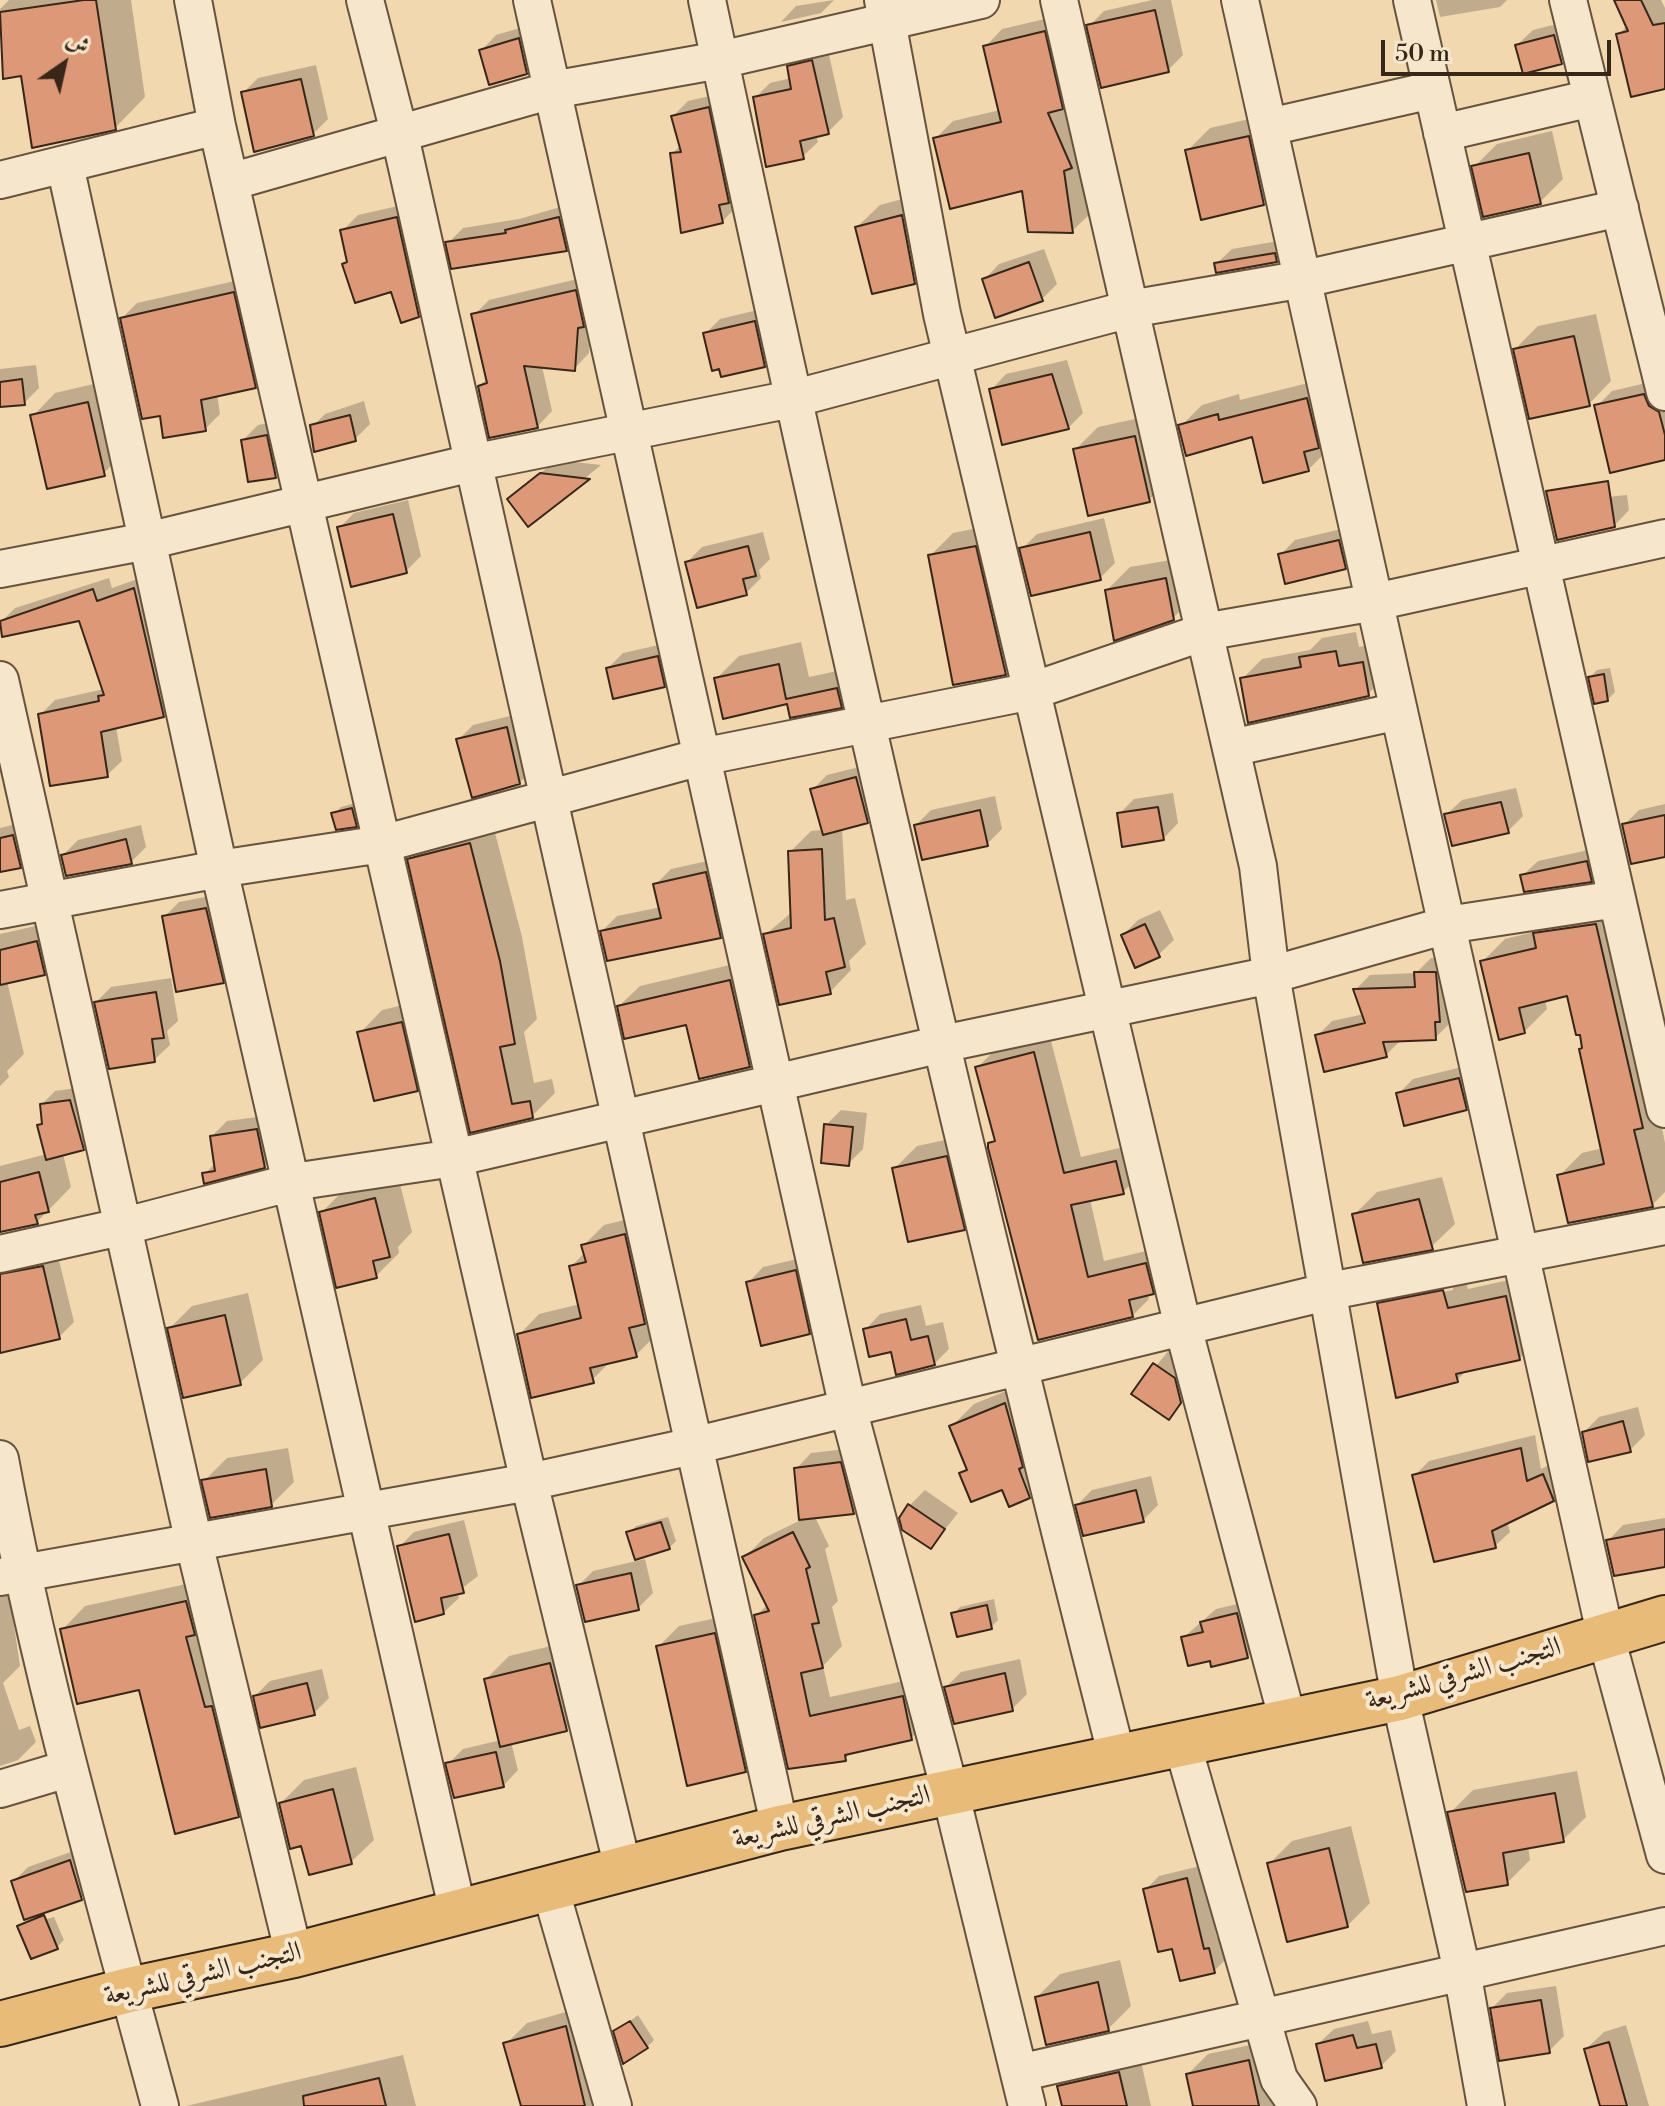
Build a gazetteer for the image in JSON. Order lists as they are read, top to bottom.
{
  "streets": {
    "main road": ["التجنب الشرقي للشريعة"]
  },
  "scale_bar": "50 m",
  "north": "top right"
}
